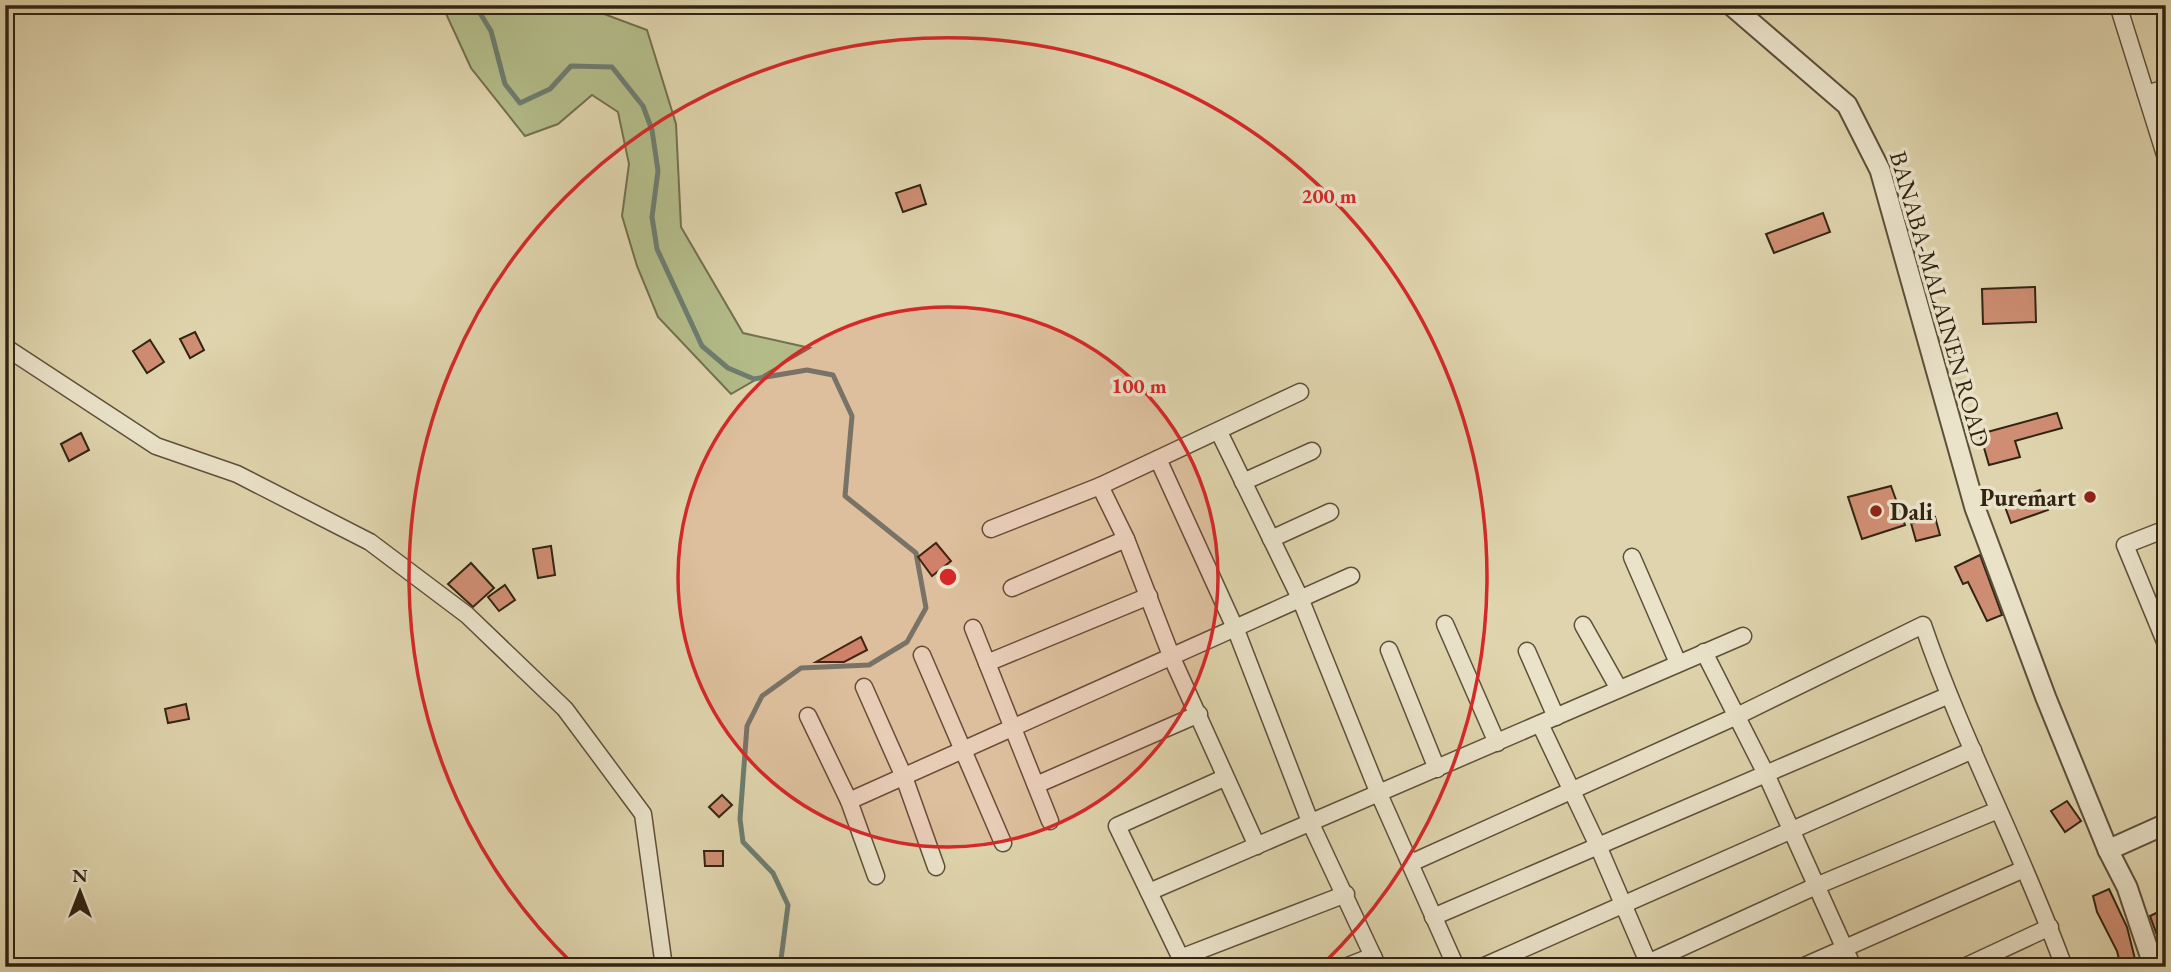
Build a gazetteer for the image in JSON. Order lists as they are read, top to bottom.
{
  "streets": {
    "street": ["BANABA-MALAINEN ROAD"]
  },
  "places": ["Puremart", "Dali"],
  "north": "top",
  "rings": ["200 m", "100 m"]
}
